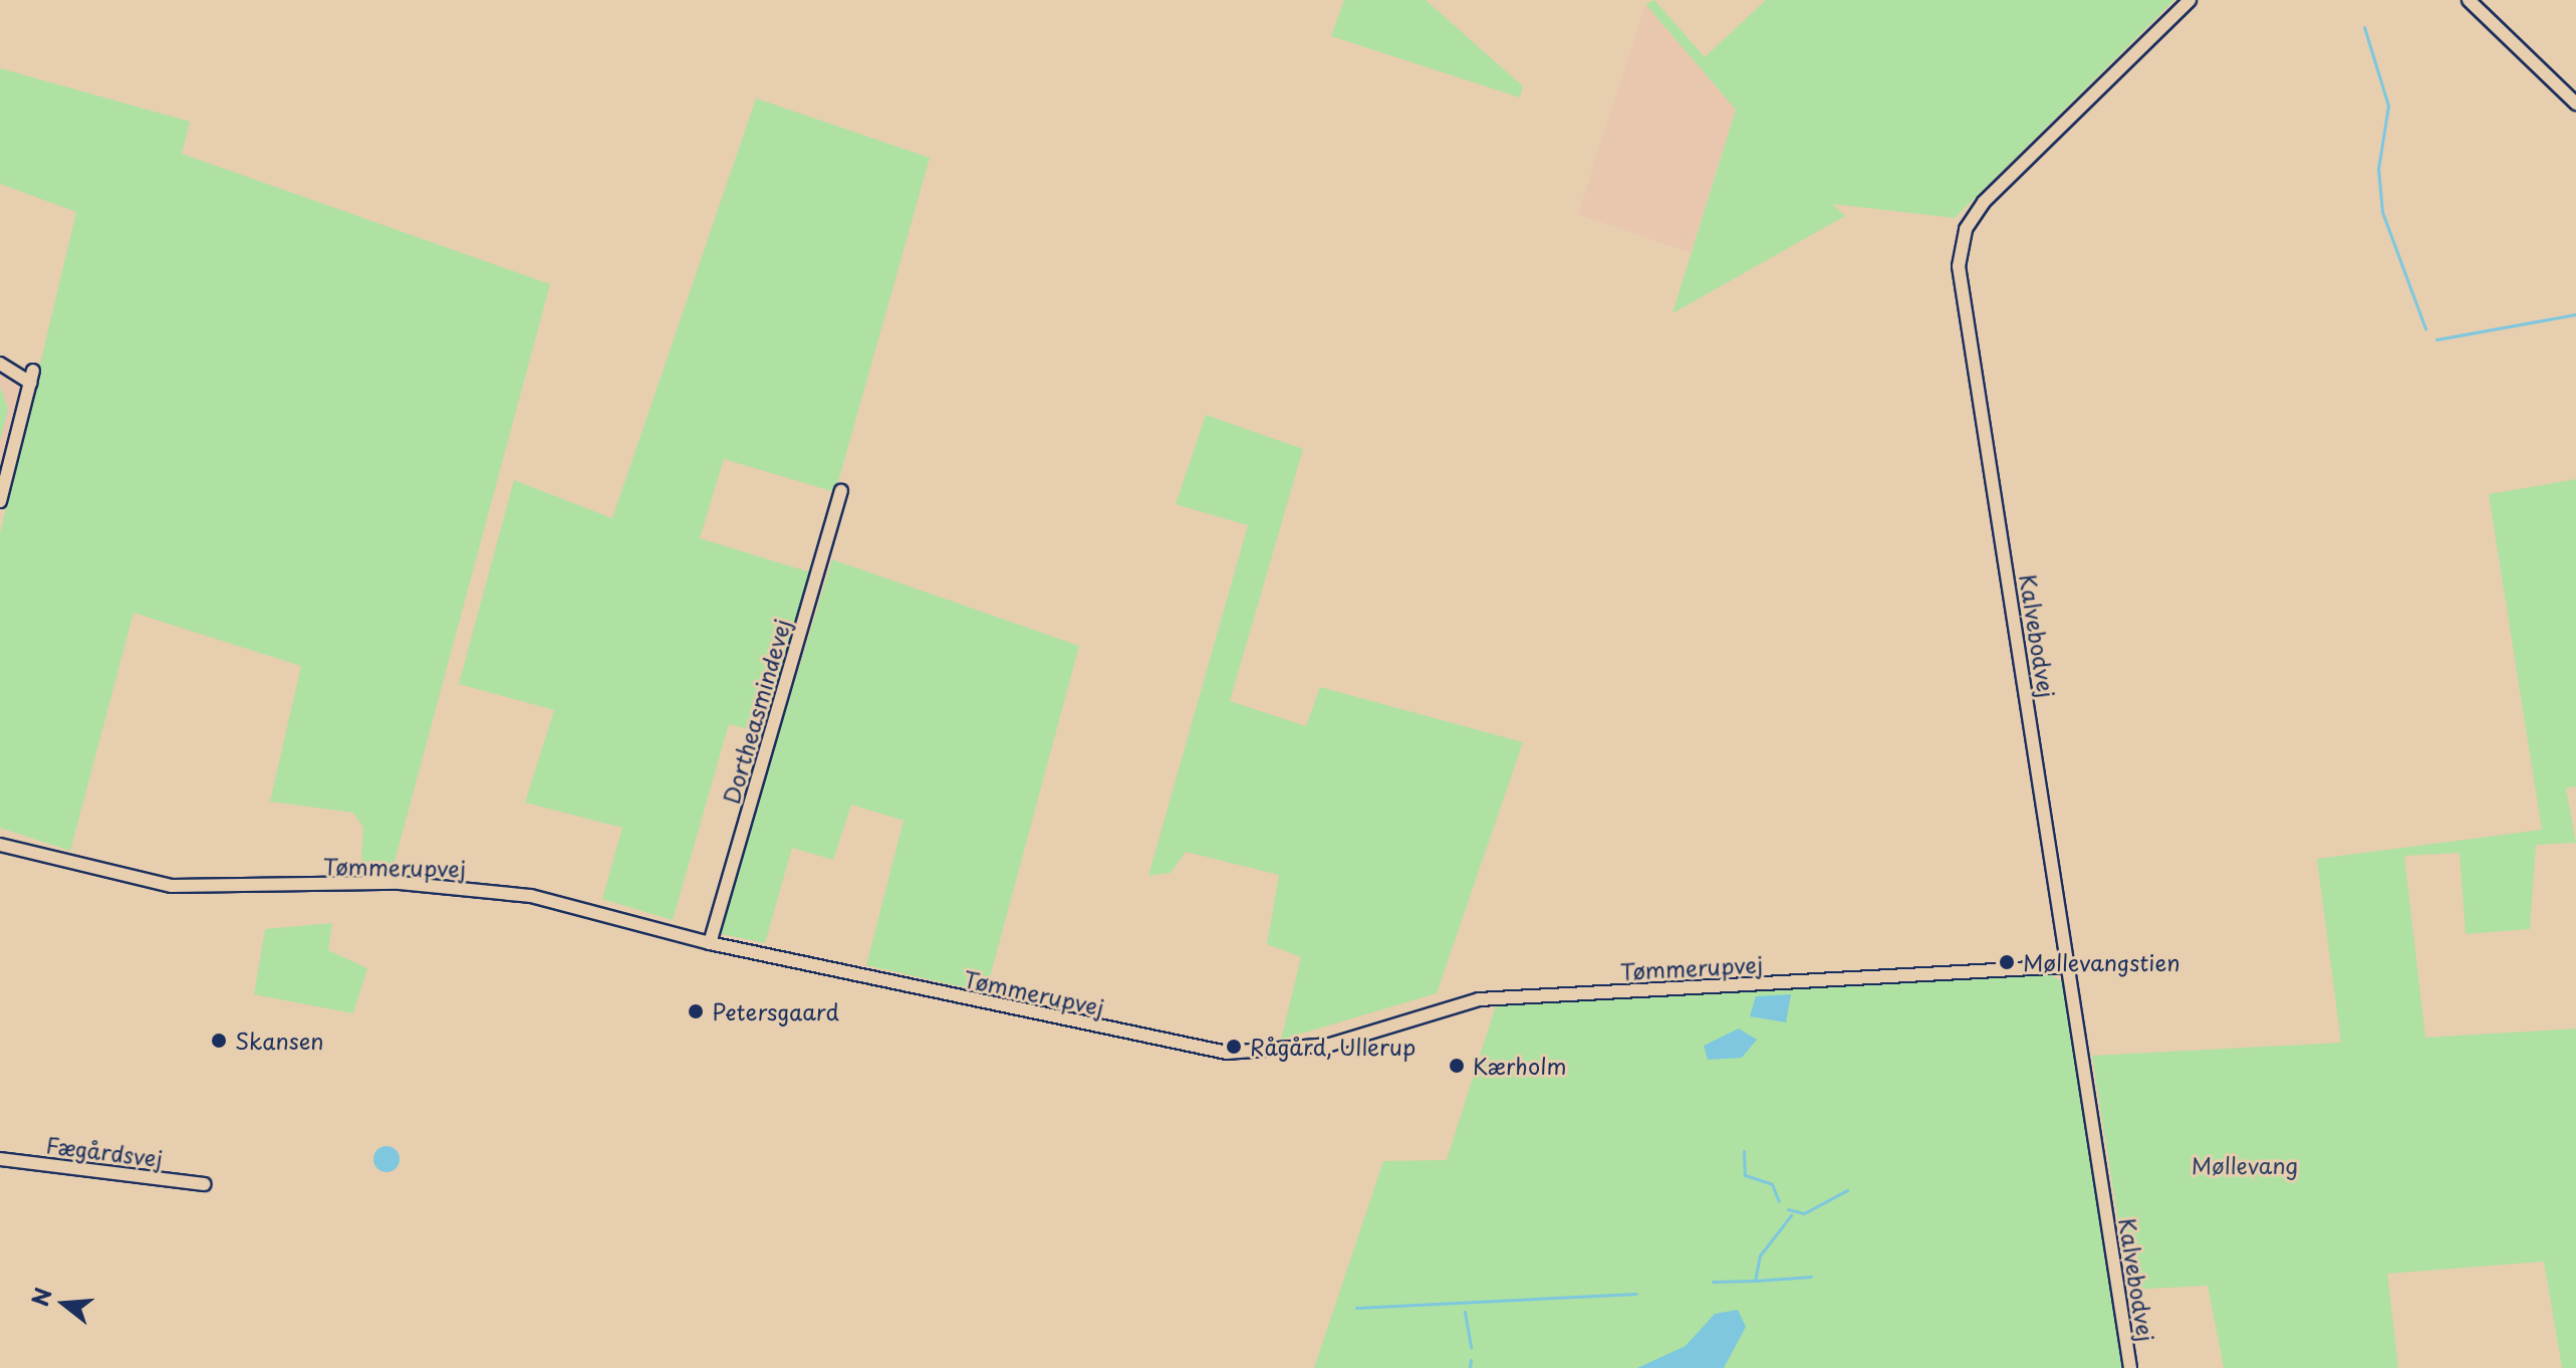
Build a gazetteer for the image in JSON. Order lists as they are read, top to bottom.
{
  "streets": {
    "street": [
      "Kalvebodvej",
      "Dortheasmindevej",
      "Tømmerupvej",
      "Fægårdsvej"
    ]
  },
  "crossings": [
    ["Kalvebodvej", "Tømmerupvej"],
    ["Dortheasmindevej", "Tømmerupvej"]
  ],
  "parks": ["Møllevang"],
  "places": [
    "Møllevangstien",
    "Petersgaard",
    "Skansen",
    "Rågård, Ullerup",
    "Kærholm"
  ],
  "north": "left"
}
